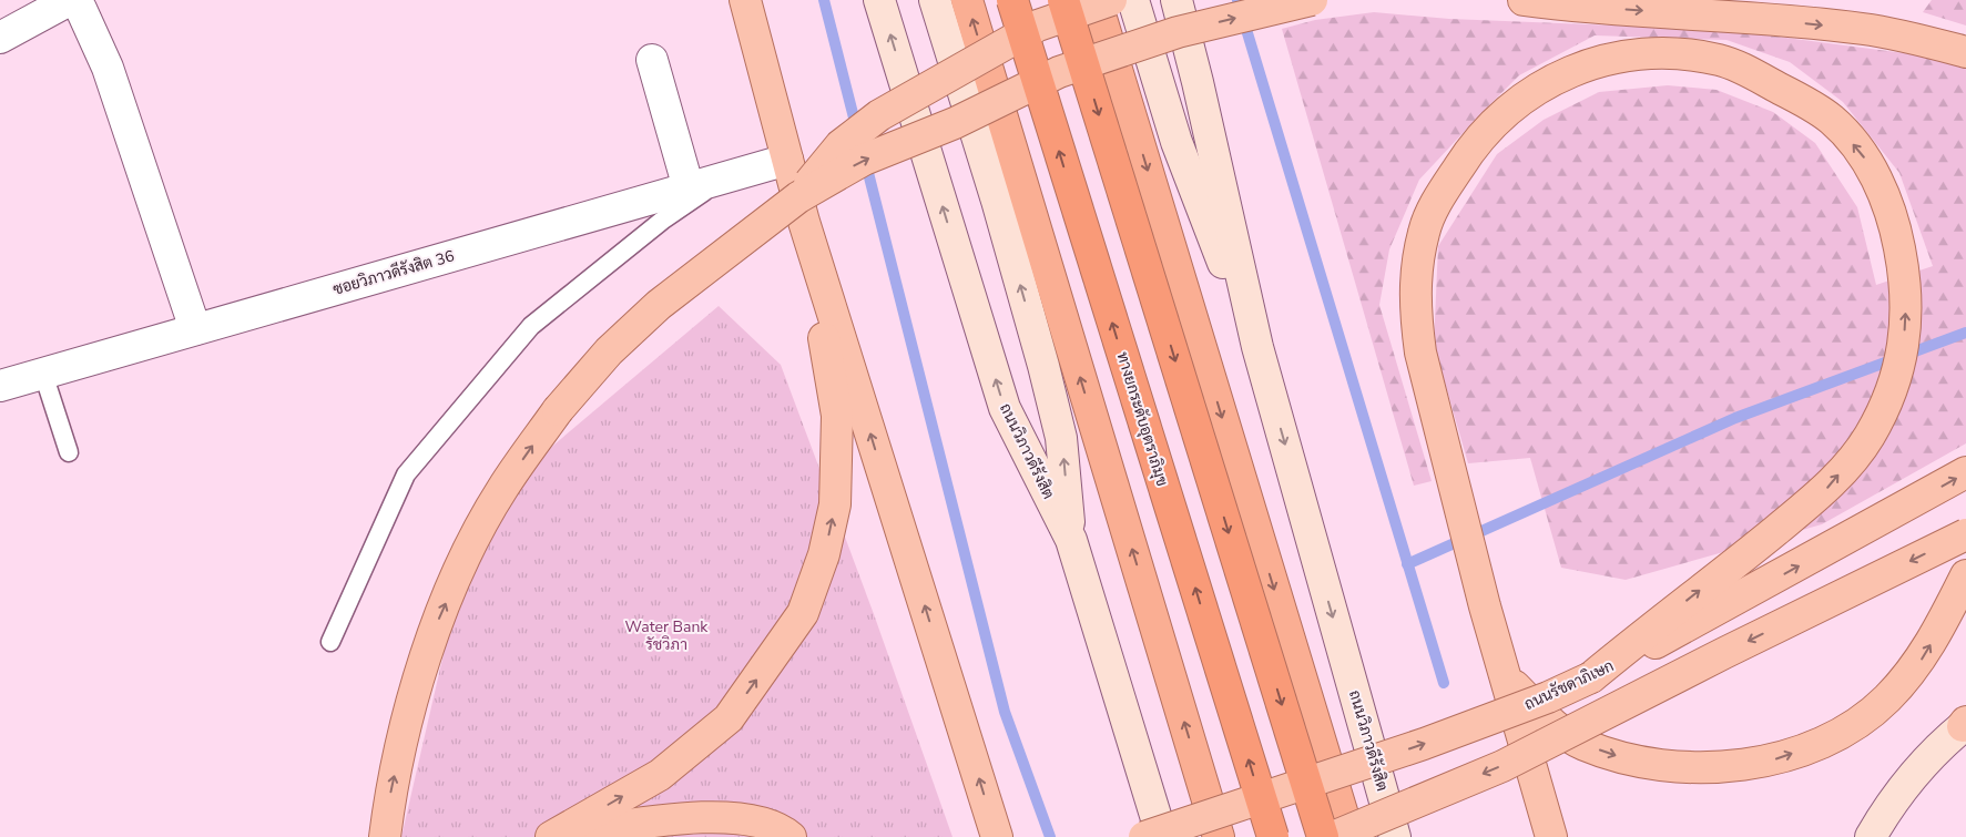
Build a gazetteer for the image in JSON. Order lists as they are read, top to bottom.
{
  "streets": {
    "highway": ["ทางยกระดับอุตราภิมุข"],
    "main road": ["ถนนวิภาวดีรังสิต", "ถนนรัชดาภิเษก"],
    "street": ["ซอยวิภาวดีรังสิต 36"]
  },
  "parks": ["Water Bank รัชวิภา"]
}
